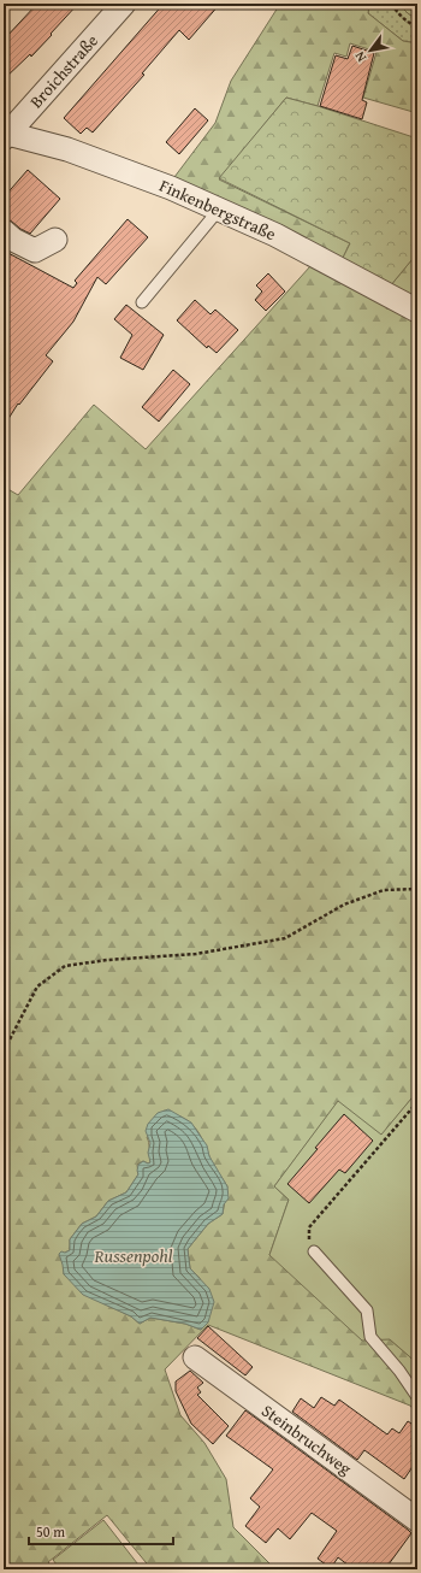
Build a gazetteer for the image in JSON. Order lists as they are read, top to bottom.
{
  "streets": {
    "street": ["Broichstraße", "Finkenbergstraße", "Steinbruchweg"]
  },
  "crossings": [
    ["Broichstraße", "Finkenbergstraße"]
  ],
  "water": ["Russenpohl"],
  "scale_bar": "50 m",
  "north": "bottom left"
}
